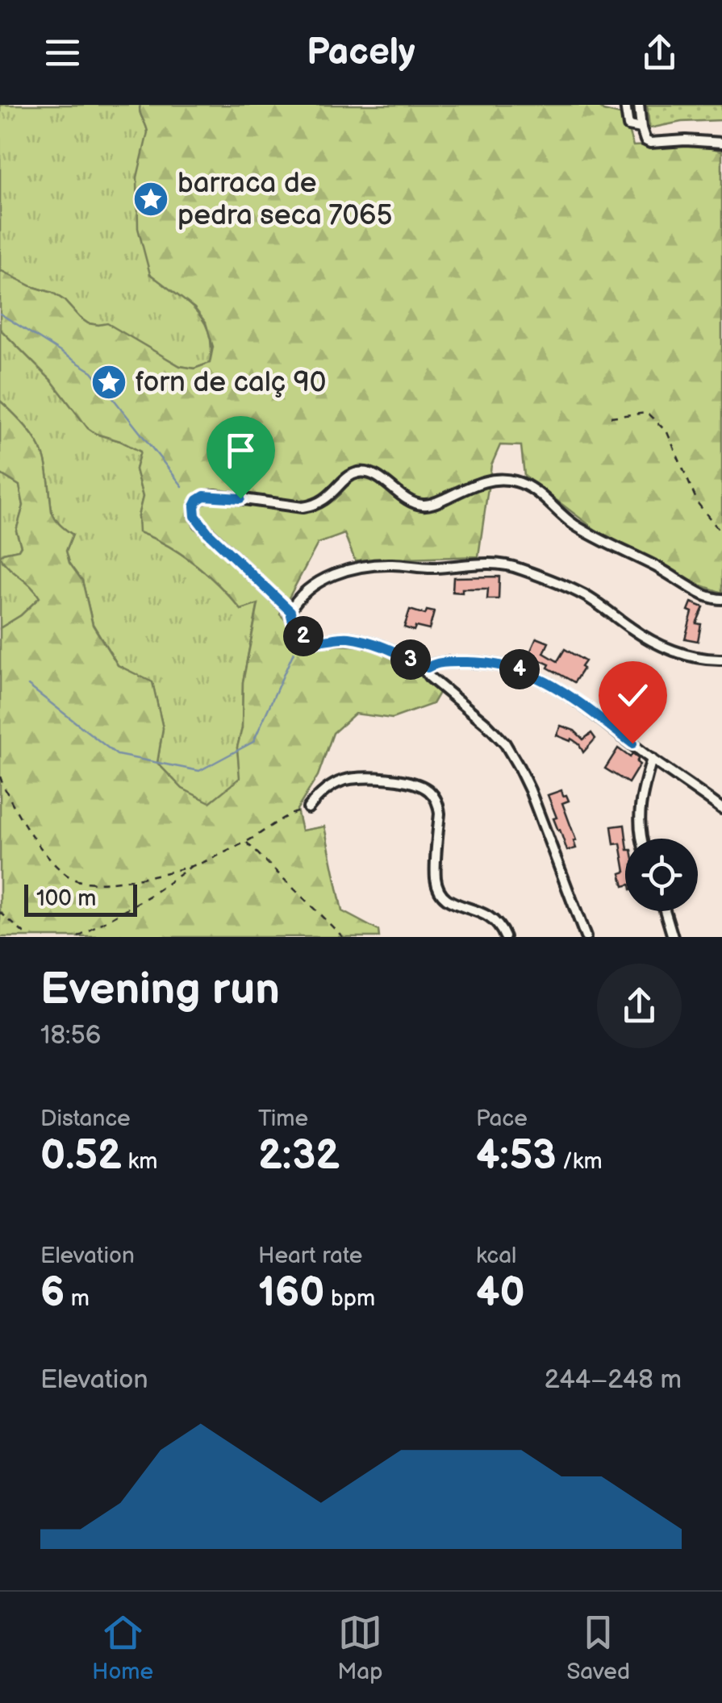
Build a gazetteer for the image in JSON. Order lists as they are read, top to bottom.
{
  "places": {
    "place": ["barraca de pedra seca 7065", "forn de calç 90"]
  },
  "scale_bar": "100 m",
  "page": {
    "header": "Pacely",
    "pins": ["2", "3", "4"],
    "scale": "100 m",
    "heading": ["Evening run", "18:56"],
    "stats": [
      ["Distance", "0.52 km"],
      ["Time", "2:32"],
      ["Pace", "4:53 /km"],
      ["Elevation", "6 m"],
      ["Heart rate", "160 bpm"],
      ["kcal", "40"]
    ],
    "chart": ["Elevation", "244–248 m"],
    "tabs": ["Home", "Map", "Saved"]
  }
}
